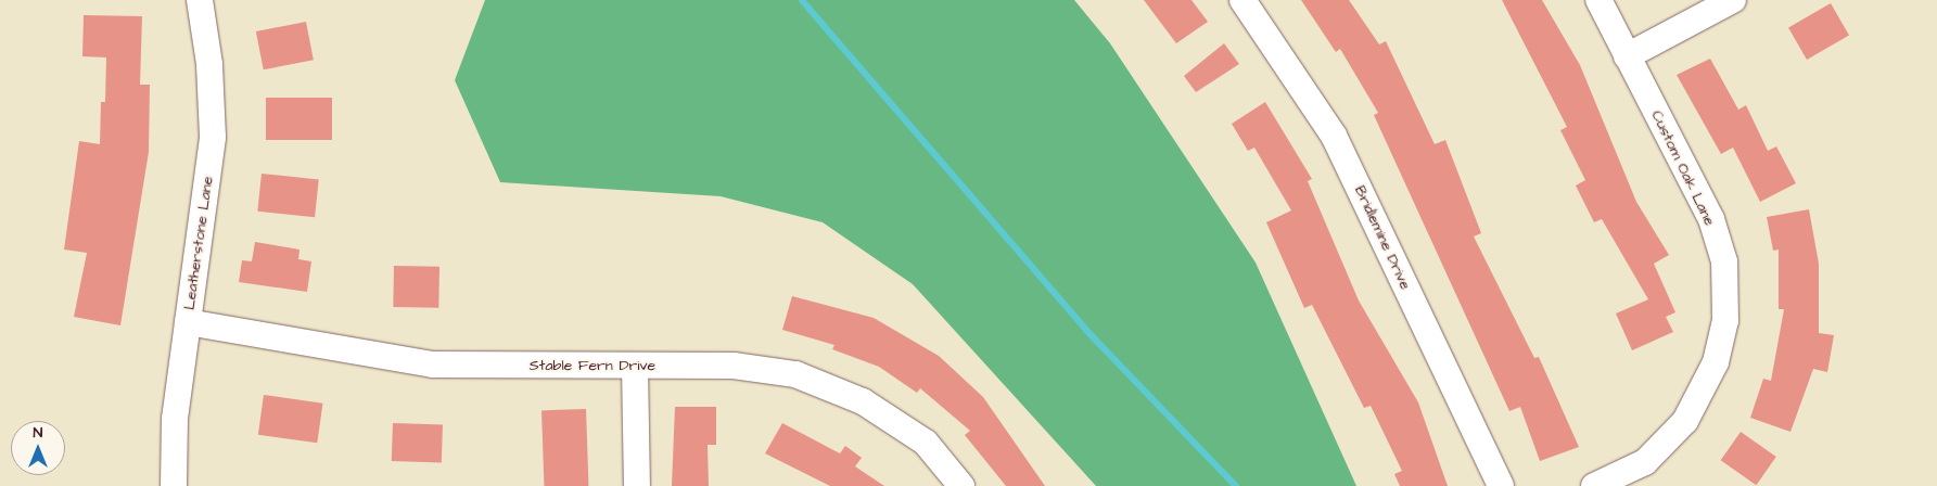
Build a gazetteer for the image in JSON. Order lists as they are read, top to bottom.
{
  "streets": {
    "street": [
      "Custom Oak Lane",
      "Bridlemine Drive",
      "Leatherstone Lane",
      "Stable Fern Drive"
    ]
  },
  "crossings": [
    ["Leatherstone Lane", "Stable Fern Drive"]
  ],
  "north": "top"
}
